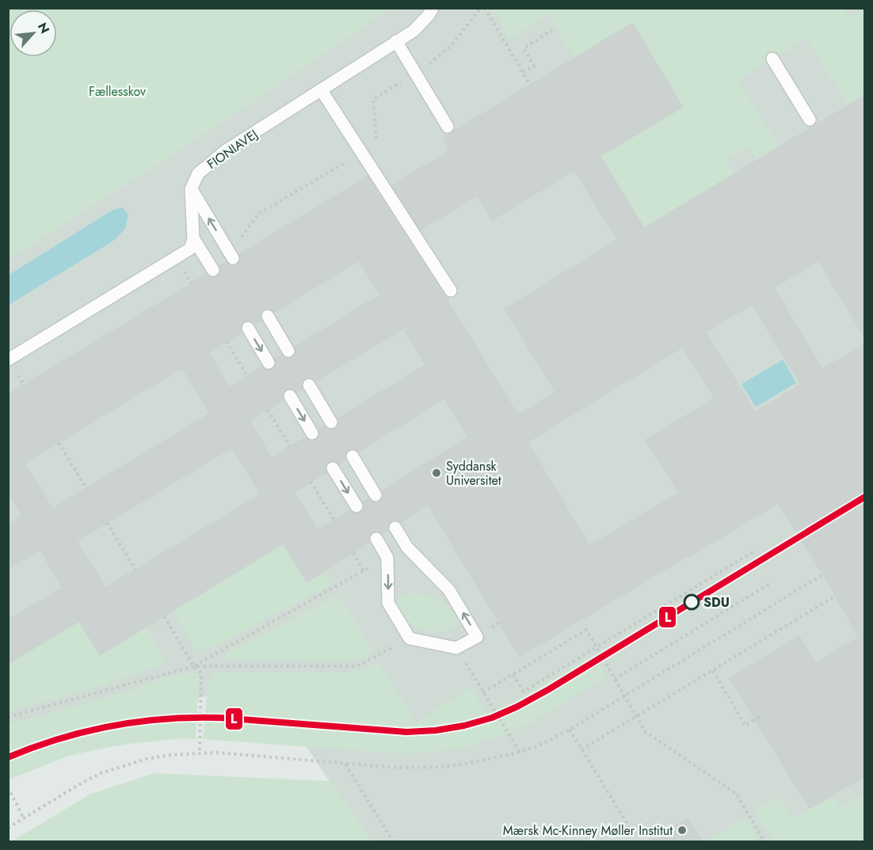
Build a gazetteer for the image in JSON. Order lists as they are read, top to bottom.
{
  "streets": {
    "lane": ["FIONIAVEJ"]
  },
  "parks": ["Fællesskov"],
  "places": ["Syddansk Universitet", "SDU", "Mærsk Mc-Kinney Møller Institut"],
  "lines": ["transit line L"],
  "north": "top right"
}
